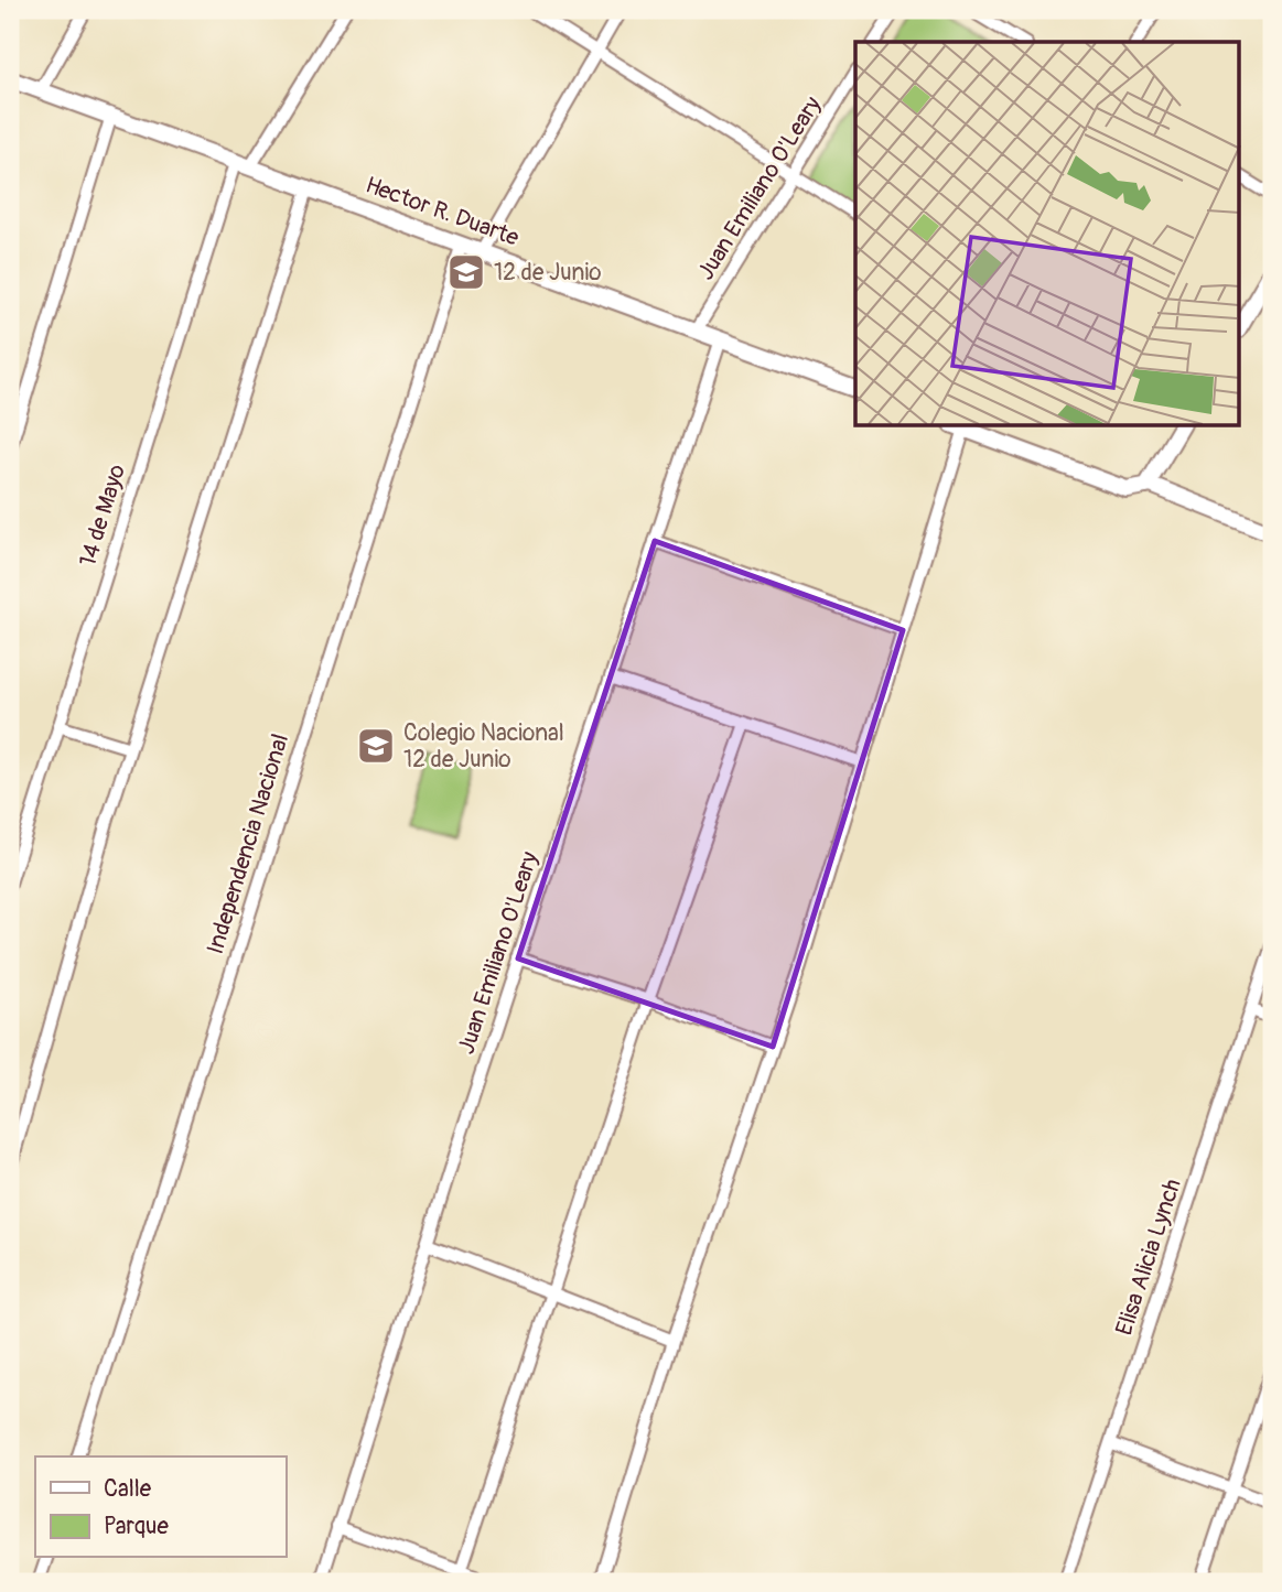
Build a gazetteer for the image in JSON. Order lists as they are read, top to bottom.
{
  "streets": {
    "street": [
      "Juan Emiliano O'Leary",
      "Hector R. Duarte",
      "14 de Mayo",
      "Independencia Nacional",
      "Elisa Alicia Lynch"
    ]
  },
  "crossings": [
    ["Juan Emiliano O'Leary", "Hector R. Duarte"],
    ["Hector R. Duarte", "14 de Mayo"],
    ["Hector R. Duarte", "Independencia Nacional"]
  ],
  "places": {
    "school or university": ["12 de Junio", "Colegio Nacional 12 de Junio"]
  },
  "legend": ["Calle", "Parque"]
}
